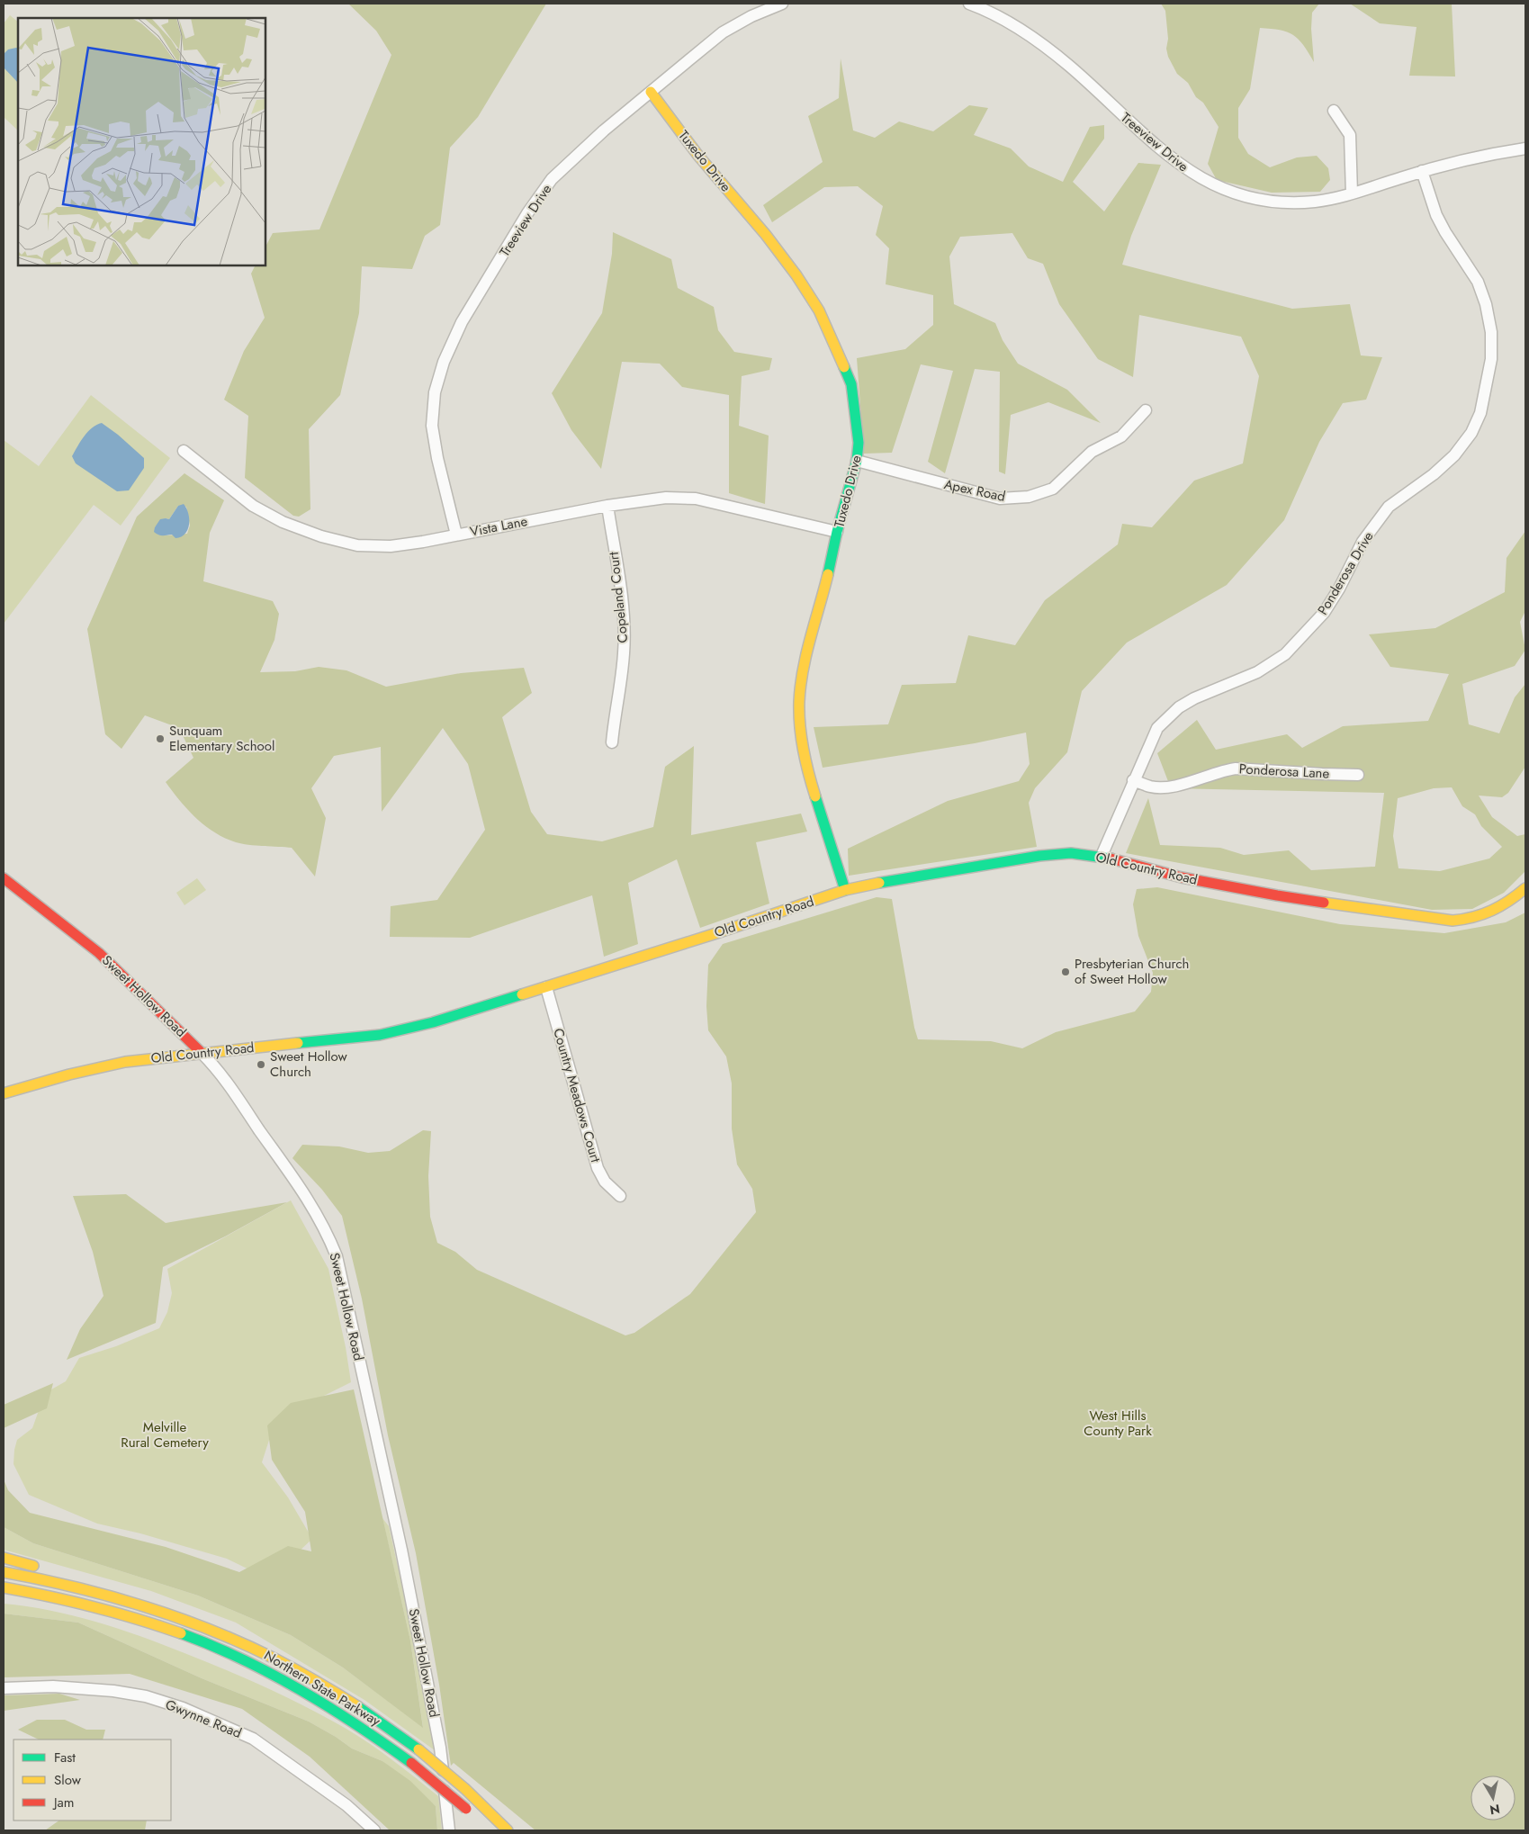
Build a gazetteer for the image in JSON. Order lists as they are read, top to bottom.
{
  "streets": {
    "main road": [
      "Tuxedo Drive",
      "Old Country Road",
      "Sweet Hollow Road",
      "Northern State Parkway"
    ],
    "street": [
      "Treeview Drive",
      "Apex Road",
      "Vista Lane",
      "Ponderosa Drive",
      "Copeland Court",
      "Ponderosa Lane",
      "Country Meadows Court",
      "Gwynne Road"
    ]
  },
  "crossings": [
    ["Treeview Drive", "Tuxedo Drive"],
    ["Treeview Drive", "Vista Lane"],
    ["Treeview Drive", "Ponderosa Drive"],
    ["Tuxedo Drive", "Apex Road"],
    ["Tuxedo Drive", "Vista Lane"],
    ["Tuxedo Drive", "Old Country Road"],
    ["Vista Lane", "Copeland Court"],
    ["Ponderosa Drive", "Ponderosa Lane"],
    ["Ponderosa Drive", "Old Country Road"],
    ["Old Country Road", "Sweet Hollow Road"],
    ["Old Country Road", "Country Meadows Court"]
  ],
  "parks": ["West Hills County Park", "Melville Rural Cemetery"],
  "places": ["Sunquam Elementary School", "Presbyterian Church of Sweet Hollow", "Sweet Hollow Church"],
  "legend": ["Fast", "Slow", "Jam"],
  "north": "bottom"
}
